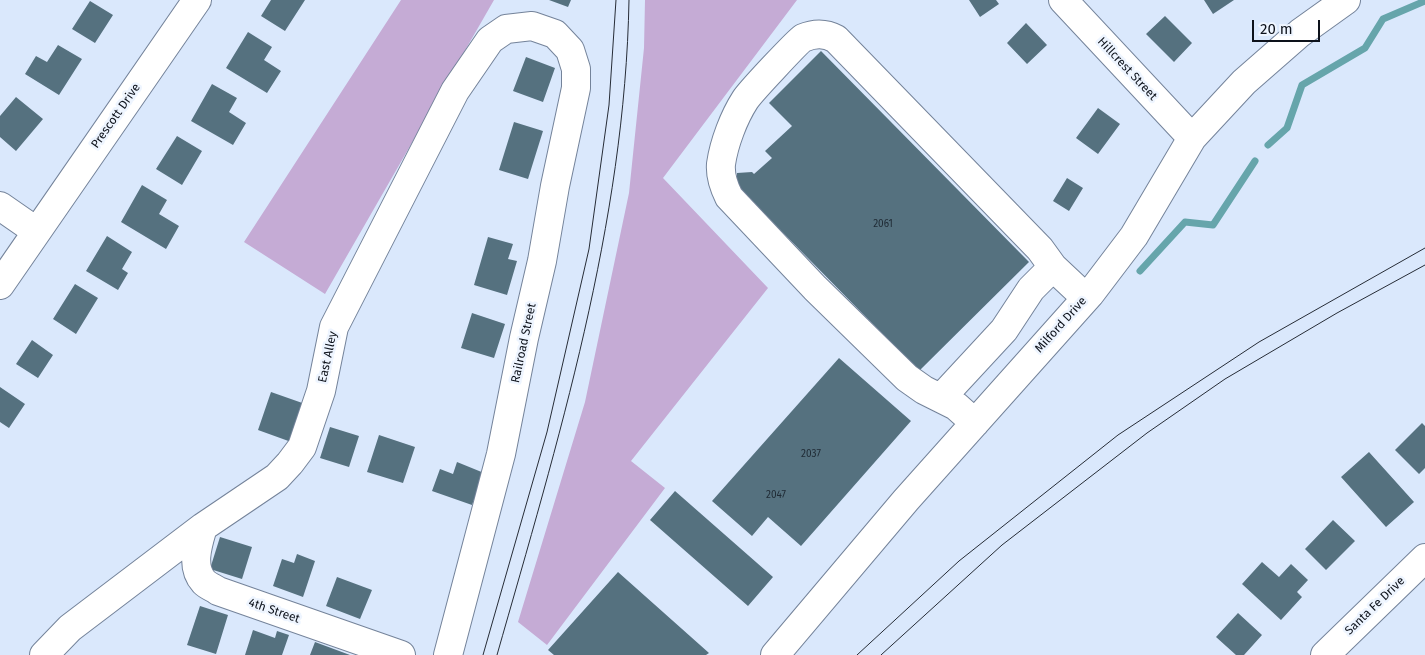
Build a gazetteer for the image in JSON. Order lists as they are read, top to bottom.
{
  "streets": {
    "street": [
      "Hillcrest Street",
      "Prescott Drive",
      "Milford Drive",
      "Railroad Street",
      "East Alley",
      "Santa Fe Drive",
      "4th Street"
    ]
  },
  "crossings": [
    ["Hillcrest Street", "Milford Drive"],
    ["Railroad Street", "East Alley"],
    ["East Alley", "4th Street"]
  ],
  "house_numbers": ["2061", "2037", "2047"],
  "scale_bar": "20 m"
}
